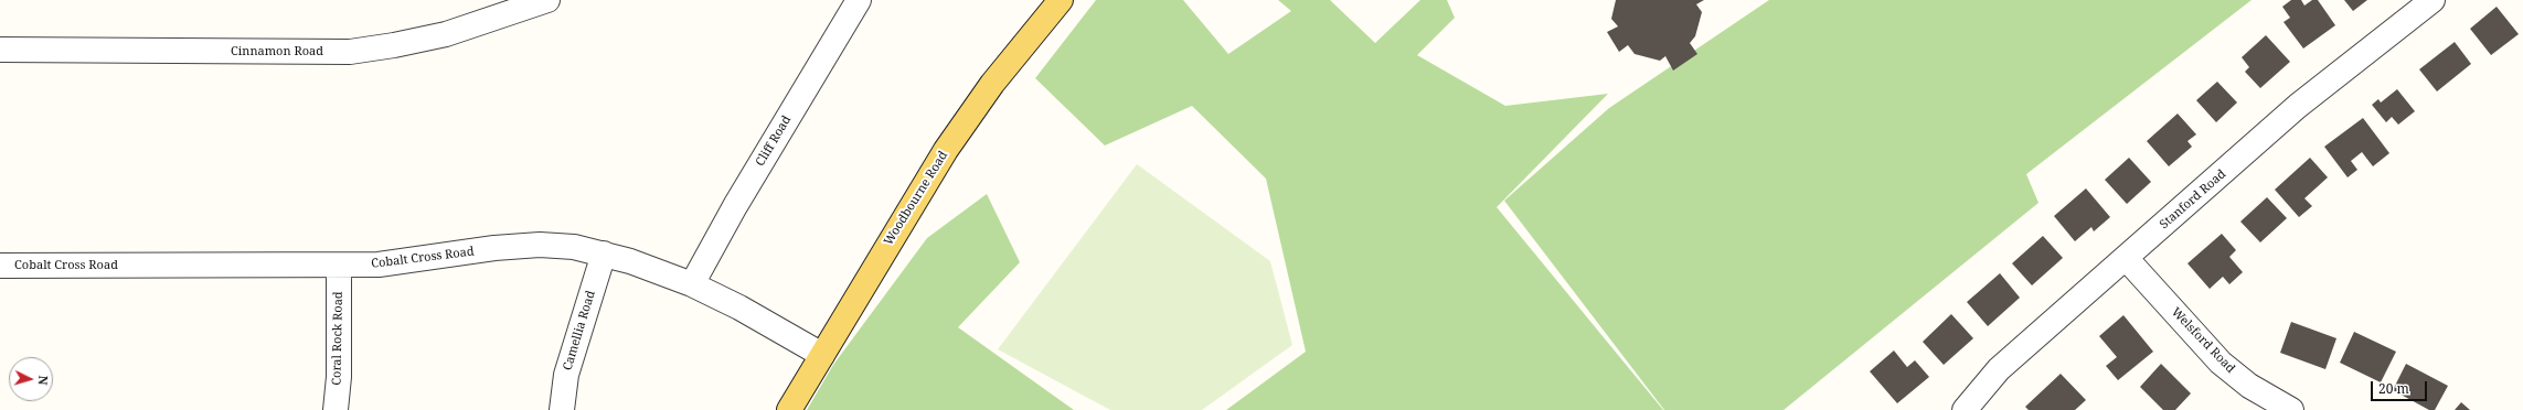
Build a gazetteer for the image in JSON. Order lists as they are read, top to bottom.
{
  "streets": {
    "main road": ["Woodbourne Road"],
    "street": [
      "Cinnamon Road",
      "Cliff Road",
      "Stanford Road",
      "Cobalt Cross Road",
      "Camellia Road",
      "Coral Rock Road",
      "Welsford Road"
    ]
  },
  "crossings": [
    ["Cliff Road", "Cobalt Cross Road"],
    ["Woodbourne Road", "Cobalt Cross Road"],
    ["Stanford Road", "Welsford Road"],
    ["Cobalt Cross Road", "Camellia Road"],
    ["Cobalt Cross Road", "Coral Rock Road"]
  ],
  "scale_bar": "20 m",
  "north": "right"
}
